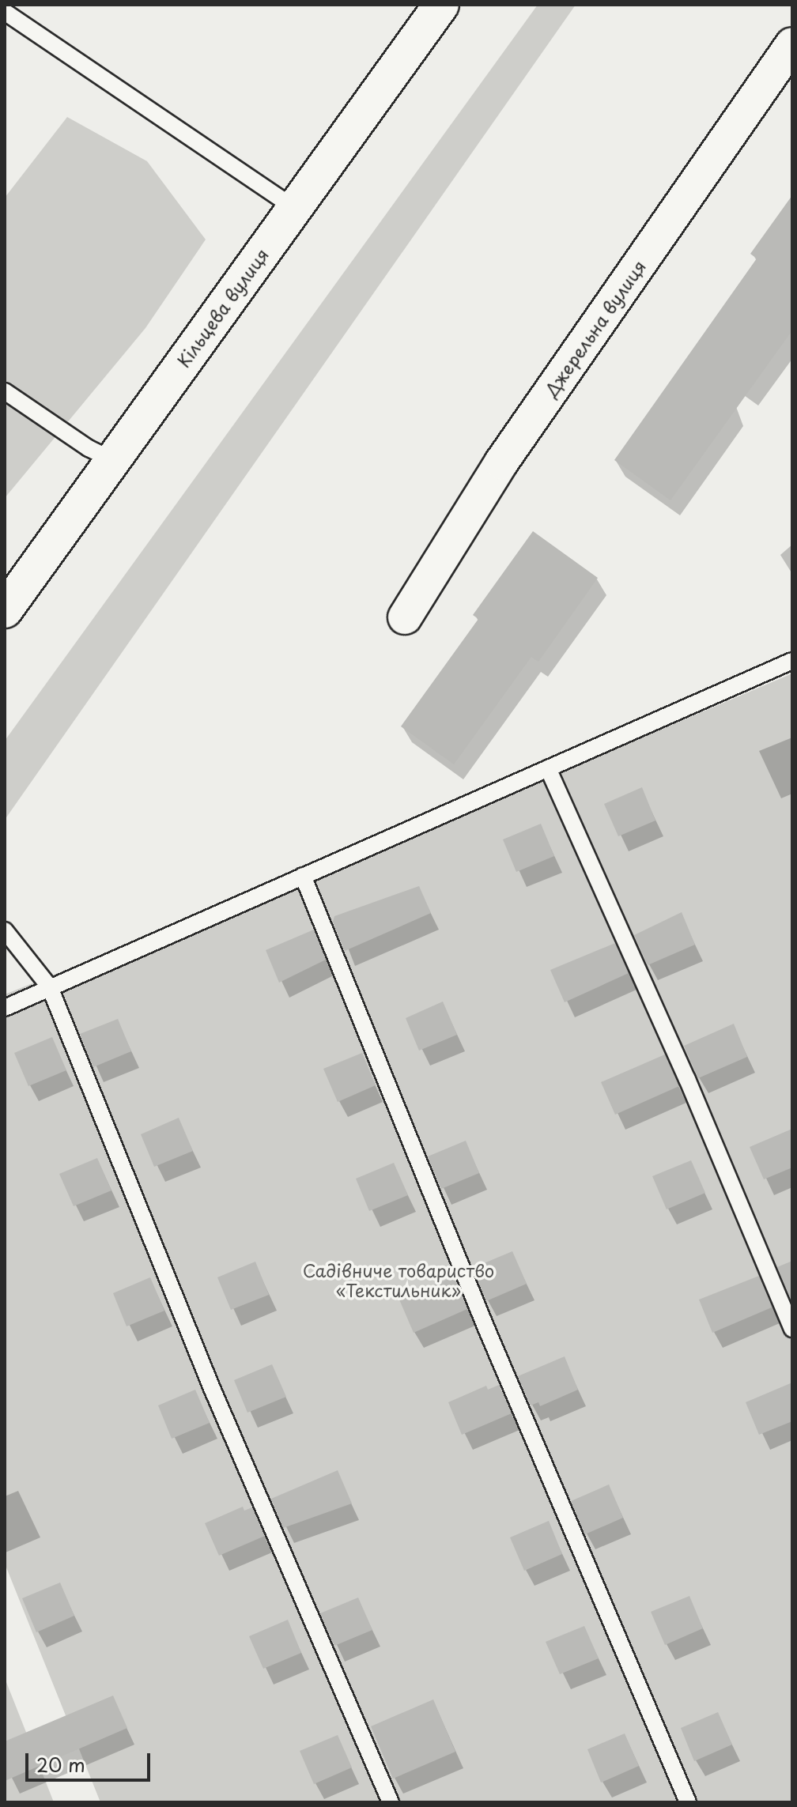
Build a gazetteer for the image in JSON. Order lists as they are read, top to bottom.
{
  "streets": {
    "main road": ["Кільцева вулиця"],
    "street": ["Джерельна вулиця"]
  },
  "parks": ["Садівниче товариство «Текстильник»"],
  "scale_bar": "20 m"
}
